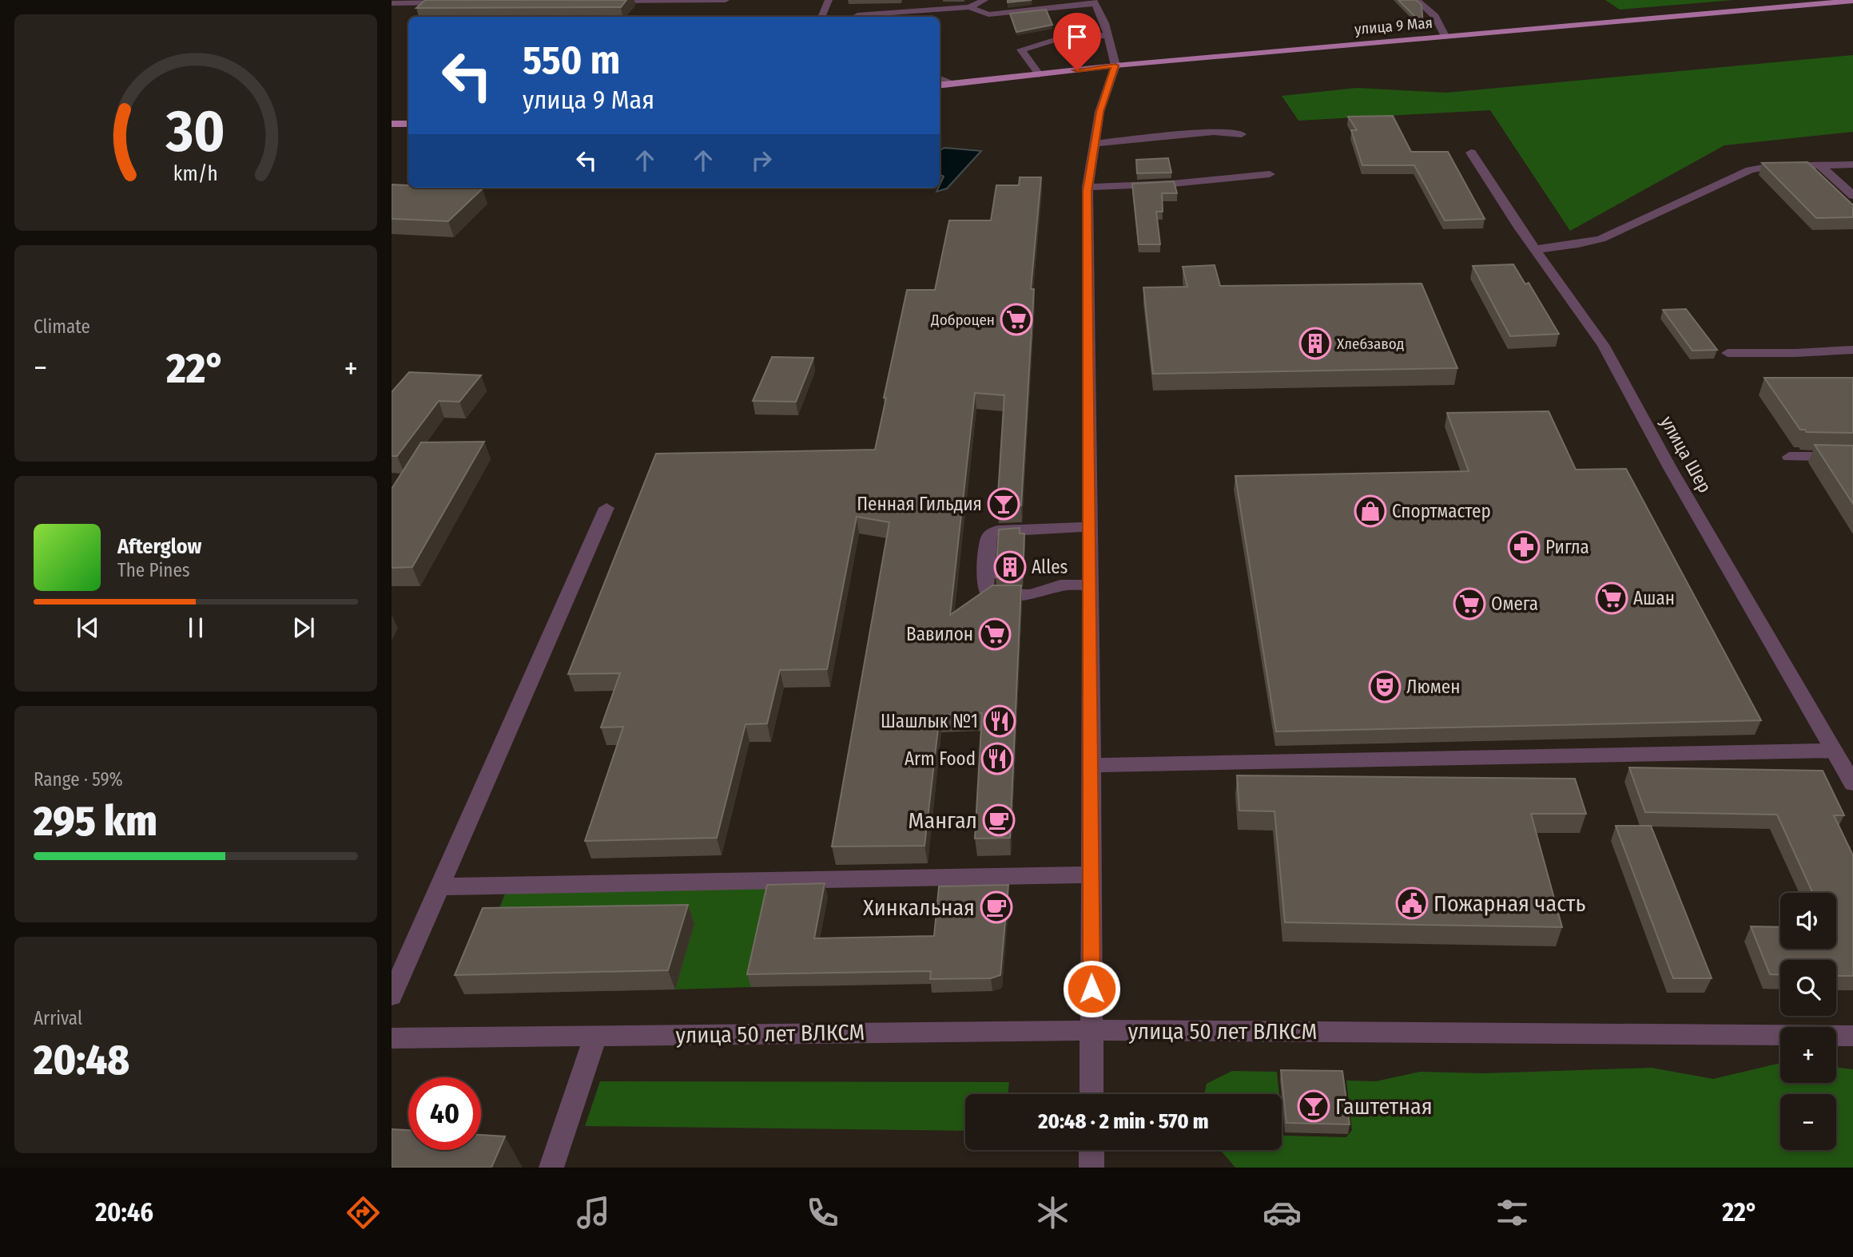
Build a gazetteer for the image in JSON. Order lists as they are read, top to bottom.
{
  "streets": {
    "main road": ["улица 9 Мая"],
    "street": ["улица Шер", "улица 50 лет ВЛКСМ"]
  },
  "places": {
    "supermarket": [
      "Доброцен",
      "Ашан",
      "Омега",
      "Вавилон"
    ],
    "building": ["Хлебзавод", "Alles"],
    "bar": ["Пенная Гильдия", "Гаштетная"],
    "shop": ["Спортмастер"],
    "pharmacy": ["Ригла"],
    "theatre": ["Люмен"],
    "restaurant": ["Шашлык №1", "Arm Food"],
    "cafe": ["Мангал", "Хинкальная"],
    "public building": ["Пожарная часть"]
  },
  "page": {
    "turn": ["550 m", "улица 9 Мая"],
    "tile": [
      "Climate",
      ["Range · 59%", "295 km"],
      ["Arrival", "20:48"]
    ],
    "heat": ["−", "22°", "+"],
    "song": ["Afterglow", "The Pines"],
    "map_buttons": ["+", "−"],
    "limit": "40",
    "trip": "20:48 · 2 min · 570 m",
    "tabs": ["20:46", "22°"],
    "gauge": ["30", "km/h"]
  }
}
